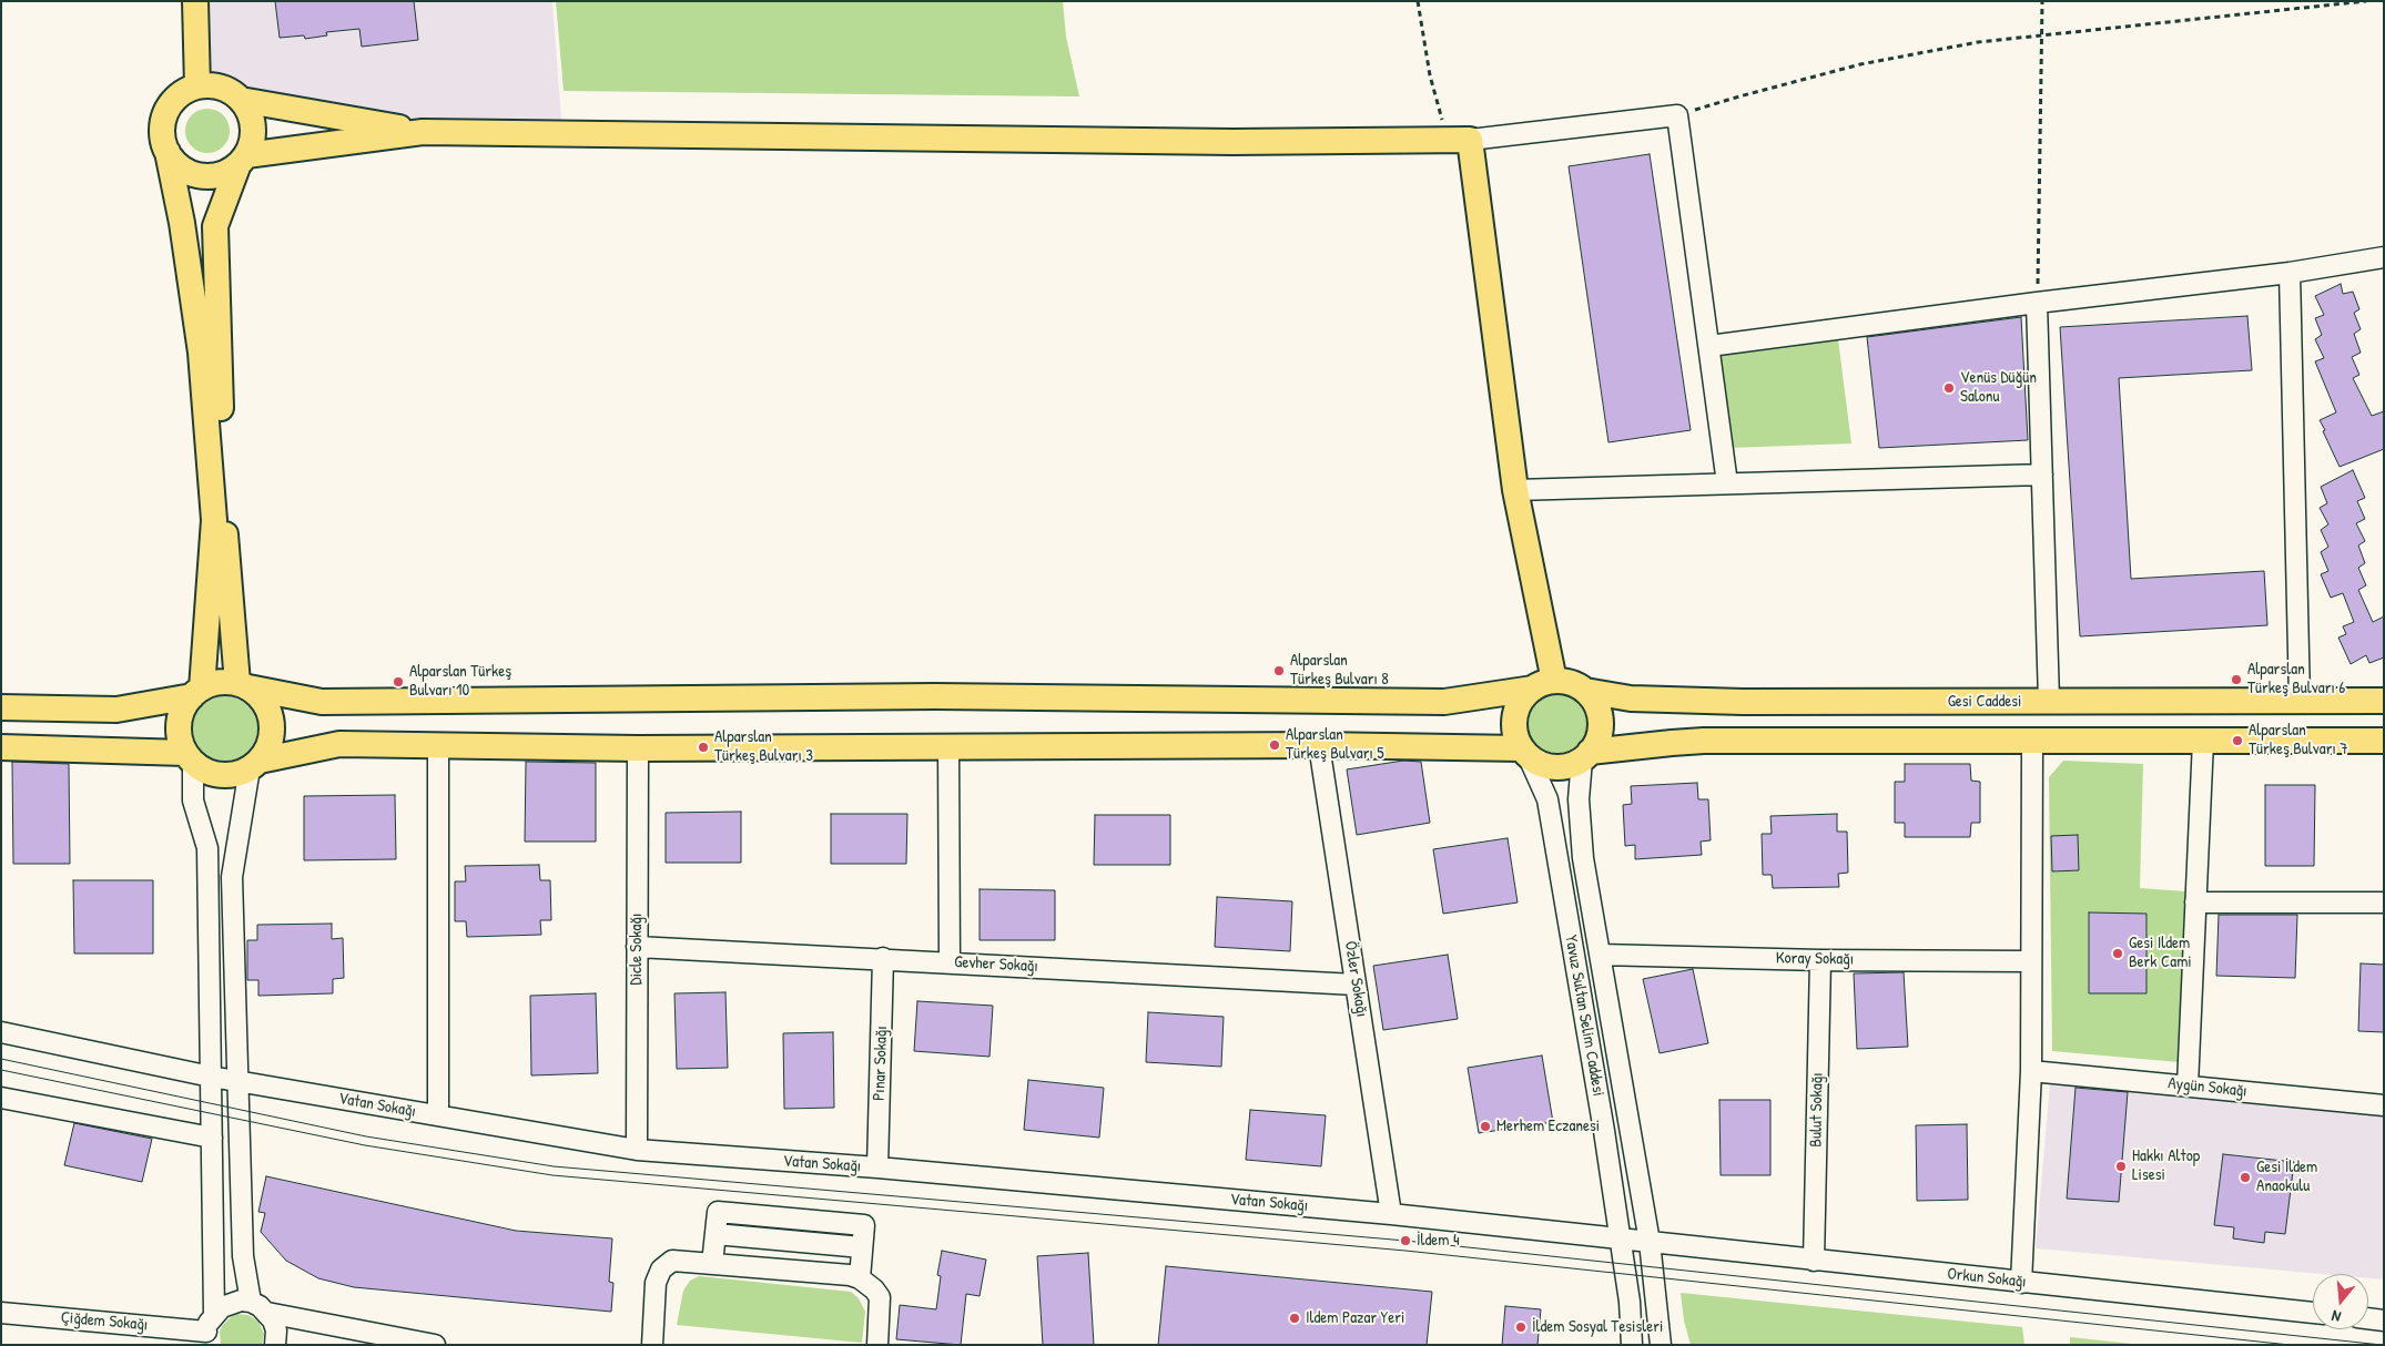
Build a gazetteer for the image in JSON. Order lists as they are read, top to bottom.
{
  "streets": {
    "main road": ["Gesi Caddesi"],
    "street": [
      "Dicle Sokağı",
      "Koray Sokağı",
      "Gevher Sokağı",
      "Özler Sokağı",
      "Yavuz Sultan Selim Caddesi",
      "Pınar Sokağı",
      "Aygün Sokağı",
      "Vatan Sokağı",
      "Bulut Sokağı",
      "Orkun Sokağı",
      "Çiğdem Sokağı"
    ]
  },
  "crossings": [
    ["Gesi Caddesi", "Yavuz Sultan Selim Caddesi"],
    ["Dicle Sokağı", "Gevher Sokağı"],
    ["Dicle Sokağı", "Vatan Sokağı"],
    ["Koray Sokağı", "Yavuz Sultan Selim Caddesi"],
    ["Koray Sokağı", "Bulut Sokağı"],
    ["Gevher Sokağı", "Özler Sokağı"],
    ["Gevher Sokağı", "Pınar Sokağı"],
    ["Özler Sokağı", "Vatan Sokağı"],
    ["Yavuz Sultan Selim Caddesi", "Vatan Sokağı"],
    ["Yavuz Sultan Selim Caddesi", "Orkun Sokağı"],
    ["Pınar Sokağı", "Vatan Sokağı"],
    ["Vatan Sokağı", "Orkun Sokağı"],
    ["Bulut Sokağı", "Orkun Sokağı"]
  ],
  "places": [
    "Venüs Düğün Salonu",
    "Alparslan Türkeş Bulvarı 8",
    "Alparslan Türkeş Bulvarı 6",
    "Alparslan Türkeş Bulvarı 10",
    "Alparslan Türkeş Bulvarı 7",
    "Alparslan Türkeş Bulvarı 5",
    "Alparslan Türkeş Bulvarı 3",
    "Gesi Ildem Berk Cami",
    "Merhem Eczanesi",
    "Hakkı Altop Lisesi",
    "Gesi İldem Anaokulu",
    "İldem 4",
    "Ildem Pazar Yeri",
    "İldem Sosyal Tesisleri"
  ],
  "north": "bottom"
}
